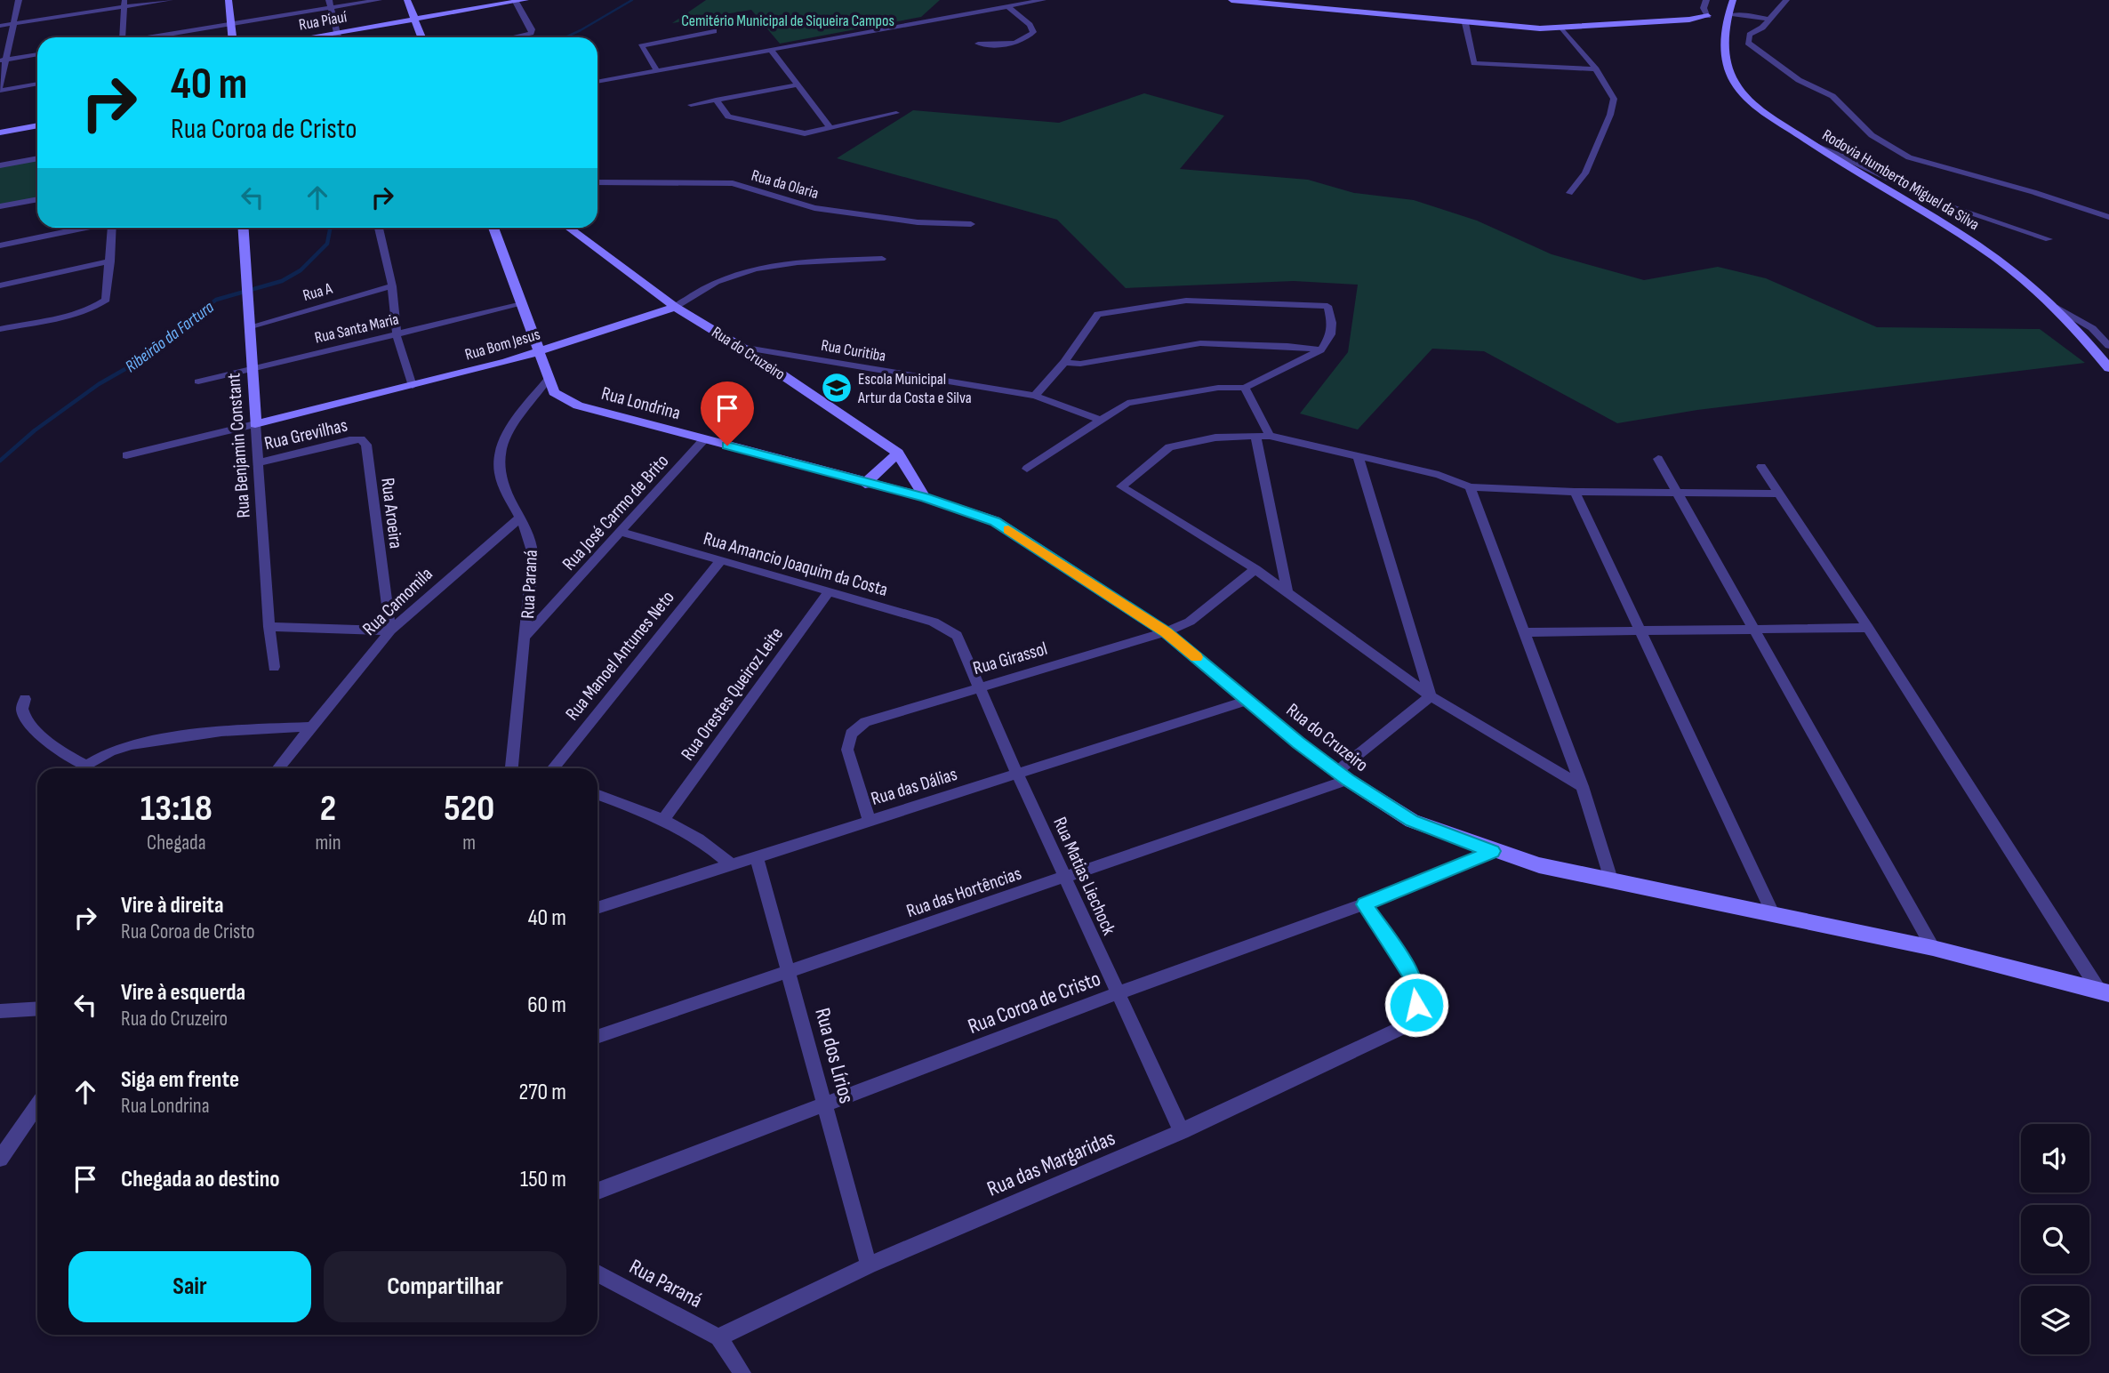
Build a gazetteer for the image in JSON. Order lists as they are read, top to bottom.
{
  "streets": {
    "street": [
      "Rua Piauí",
      "Rodovia Humberto Miguel da Silva",
      "Rua da Olaria",
      "Rua A",
      "Rua Santa Maria",
      "Rua Bom Jesus",
      "Rua Curitiba",
      "Rua do Cruzeiro",
      "Rua Londrina",
      "Rua Grevilhas",
      "Rua Benjamin Constant",
      "Rua José Carmo de Brito",
      "Rua Aroeira",
      "Rua Amancio Joaquim da Costa",
      "Rua Paraná",
      "Rua Camomila",
      "Rua Manoel Antunes Neto",
      "Rua Girassol",
      "Rua Orestes Queiroz Leite",
      "Rua das Dálias",
      "Rua Matias Liechock",
      "Rua das Hortências",
      "Rua Coroa de Cristo",
      "Rua dos Lírios",
      "Rua das Margaridas"
    ]
  },
  "crossings": [
    ["Rua A", "Rua Benjamin Constant"],
    ["Rua Santa Maria", "Rua Benjamin Constant"],
    ["Rua Bom Jesus", "Rua do Cruzeiro"],
    ["Rua Bom Jesus", "Rua Benjamin Constant"],
    ["Rua Curitiba", "Rua do Cruzeiro"],
    ["Rua do Cruzeiro", "Rua Londrina"],
    ["Rua do Cruzeiro", "Rua Girassol"],
    ["Rua do Cruzeiro", "Rua das Dálias"],
    ["Rua do Cruzeiro", "Rua das Hortências"],
    ["Rua do Cruzeiro", "Rua Coroa de Cristo"],
    ["Rua Londrina", "Rua José Carmo de Brito"],
    ["Rua Londrina", "Rua Paraná"],
    ["Rua Grevilhas", "Rua Benjamin Constant"],
    ["Rua Grevilhas", "Rua Aroeira"],
    ["Rua José Carmo de Brito", "Rua Amancio Joaquim da Costa"],
    ["Rua José Carmo de Brito", "Rua Paraná"],
    ["Rua Aroeira", "Rua Camomila"],
    ["Rua Amancio Joaquim da Costa", "Rua Manoel Antunes Neto"],
    ["Rua Amancio Joaquim da Costa", "Rua Orestes Queiroz Leite"],
    ["Rua Amancio Joaquim da Costa", "Rua Matias Liechock"],
    ["Rua Paraná", "Rua Camomila"],
    ["Rua Paraná", "Rua das Margaridas"],
    ["Rua Girassol", "Rua das Dálias"],
    ["Rua Girassol", "Rua Matias Liechock"],
    ["Rua das Dálias", "Rua Matias Liechock"],
    ["Rua das Dálias", "Rua dos Lírios"],
    ["Rua Matias Liechock", "Rua das Hortências"],
    ["Rua Matias Liechock", "Rua Coroa de Cristo"],
    ["Rua Matias Liechock", "Rua das Margaridas"],
    ["Rua das Hortências", "Rua dos Lírios"],
    ["Rua Coroa de Cristo", "Rua dos Lírios"],
    ["Rua Coroa de Cristo", "Rua das Margaridas"],
    ["Rua dos Lírios", "Rua das Margaridas"]
  ],
  "water": ["Ribeirão da Fartura"],
  "parks": ["Cemitério Municipal de Siqueira Campos"],
  "places": {
    "school or university": ["Escola Municipal Artur da Costa e Silva"]
  },
  "page": {
    "turn": ["40 m", "Rua Coroa de Cristo"],
    "eta": [
      "13:18",
      "Chegada",
      "2",
      "min",
      "520",
      "m"
    ],
    "list": [
      {
        "name": "Vire à direita",
        "note": "Rua Coroa de Cristo",
        "value": "40 m"
      },
      {
        "name": "Vire à esquerda",
        "note": "Rua do Cruzeiro",
        "value": "60 m"
      },
      {
        "name": "Siga em frente",
        "note": "Rua Londrina",
        "value": "270 m"
      },
      {
        "name": "Chegada ao destino",
        "value": "150 m"
      }
    ],
    "buttons": ["Sair", "Compartilhar"]
  }
}
